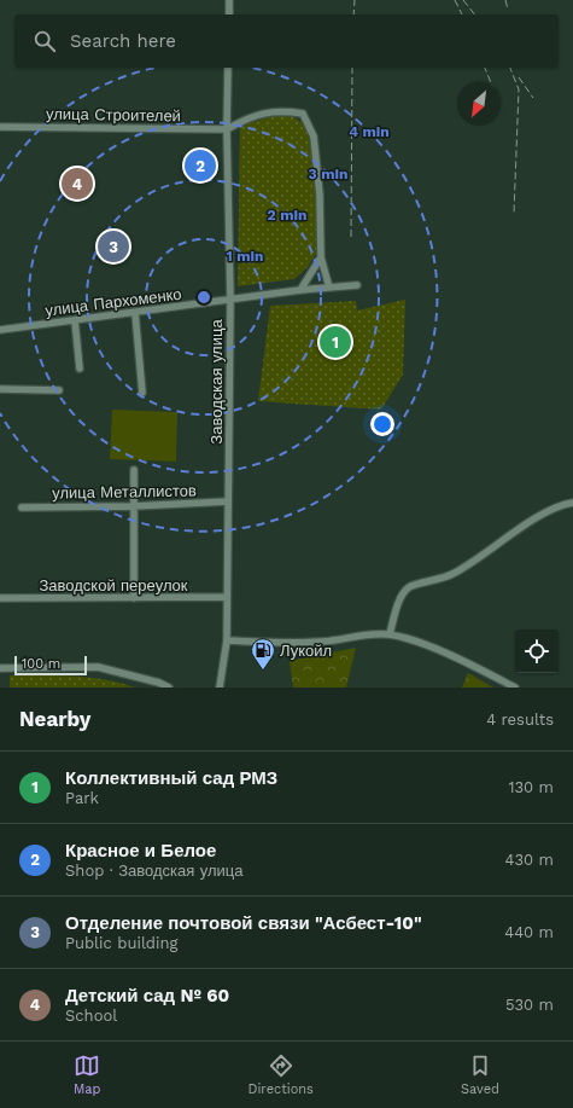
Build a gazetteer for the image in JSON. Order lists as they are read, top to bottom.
{
  "streets": {
    "street": [
      "улица Строителей",
      "улица Пархоменко",
      "Заводская улица",
      "улица Металлистов",
      "Заводской переулок"
    ]
  },
  "crossings": [
    ["улица Строителей", "Заводская улица"],
    ["улица Пархоменко", "Заводская улица"],
    ["Заводская улица", "улица Металлистов"],
    ["Заводская улица", "Заводской переулок"]
  ],
  "places": {
    "fuel station": ["Лукойл"]
  },
  "scale_bar": "100 m",
  "north": "bottom left",
  "page": {
    "search": "Search here",
    "pins": [
      "2",
      "4",
      "3",
      "1"
    ],
    "scale": "100 m",
    "heading": ["Nearby", "4 results"],
    "list": [
      {
        "mark": "1",
        "name": "Коллективный сад РМЗ",
        "note": "Park",
        "value": "130 m"
      },
      {
        "mark": "2",
        "name": "Красное и Белое",
        "note": "Shop · Заводская улица",
        "value": "430 m"
      },
      {
        "mark": "3",
        "name": "Отделение почтовой связи \"Асбест-10\"",
        "note": "Public building",
        "value": "440 m"
      },
      {
        "mark": "4",
        "name": "Детский сад № 60",
        "note": "School",
        "value": "530 m"
      }
    ],
    "nav": ["Map", "Directions", "Saved"]
  },
  "rings": [
    "4 min",
    "3 min",
    "2 min",
    "1 min"
  ]
}
